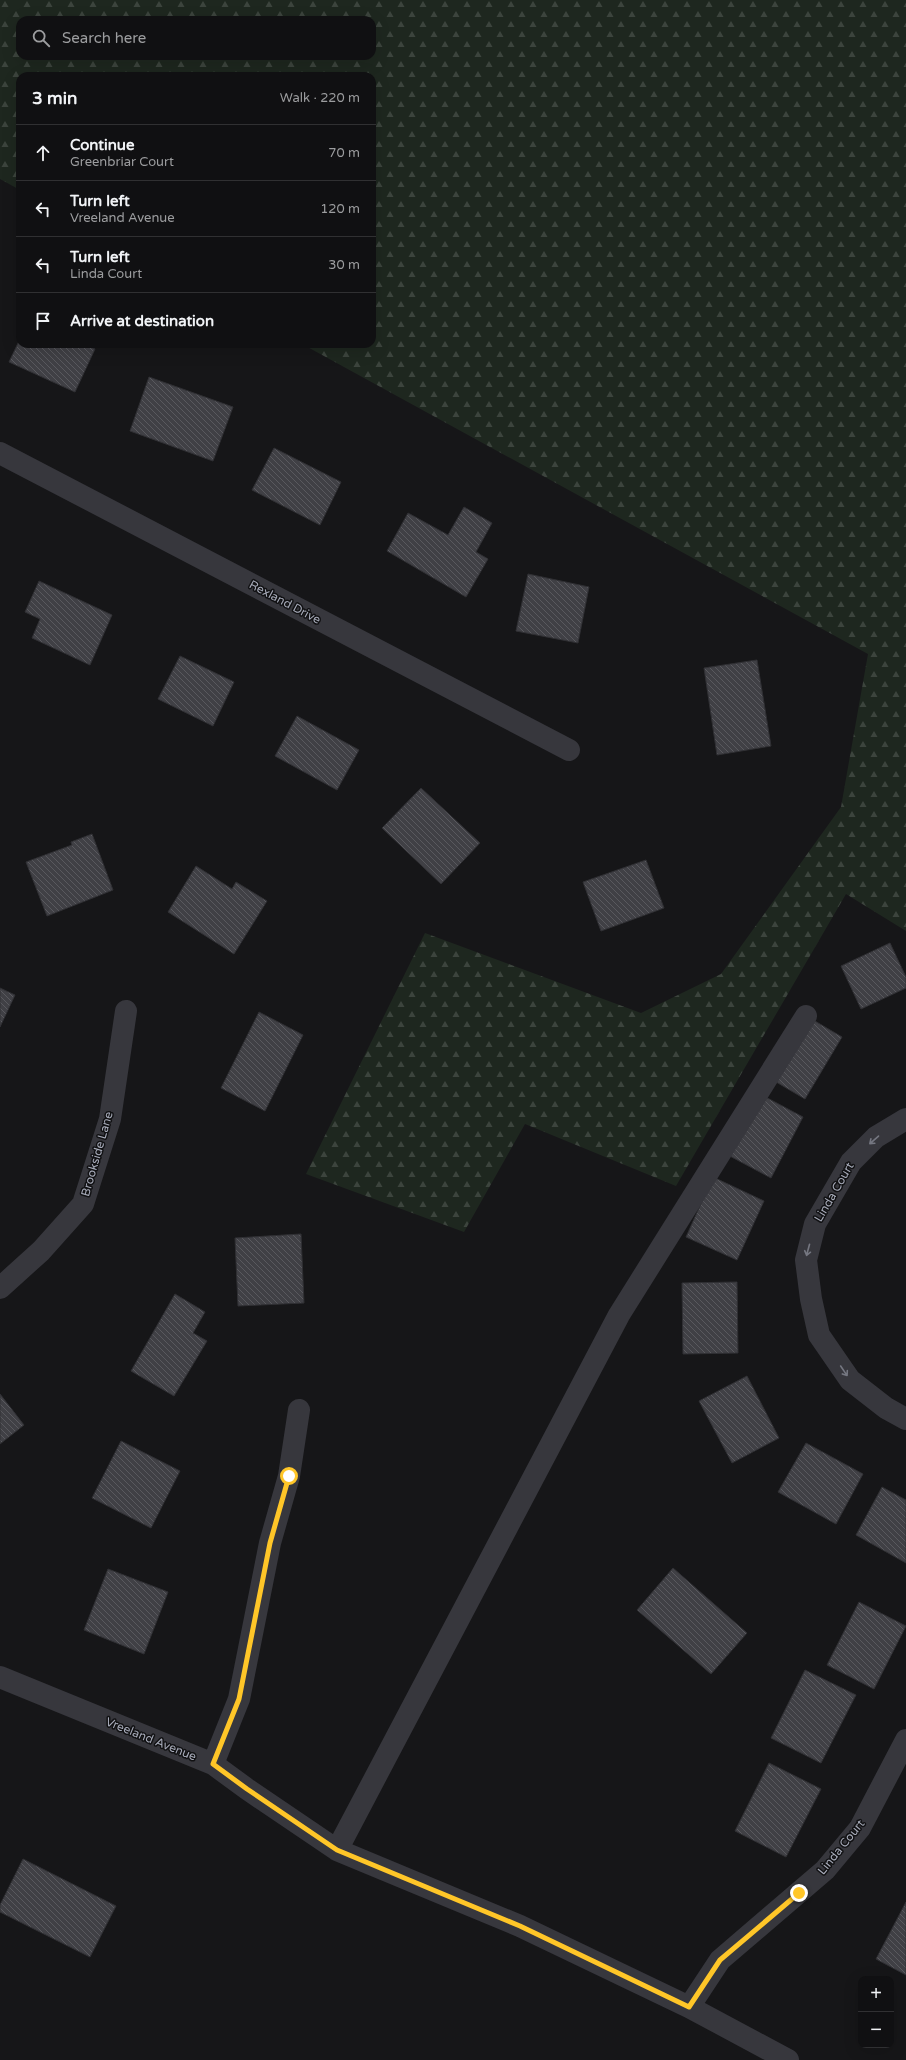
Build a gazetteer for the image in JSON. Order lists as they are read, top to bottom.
{
  "streets": {
    "street": [
      "Rexland Drive",
      "Brookside Lane",
      "Linda Court",
      "Vreeland Avenue"
    ]
  },
  "crossings": [
    ["Linda Court", "Vreeland Avenue"]
  ],
  "page": {
    "search": "Search here",
    "heading": ["3 min", "Walk · 220 m"],
    "list": [
      ["Continue", "Greenbriar Court", "70 m"],
      ["Turn left", "Vreeland Avenue", "120 m"],
      ["Turn left", "Linda Court", "30 m"],
      "Arrive at destination"
    ],
    "map_buttons": ["+", "−"]
  }
}
